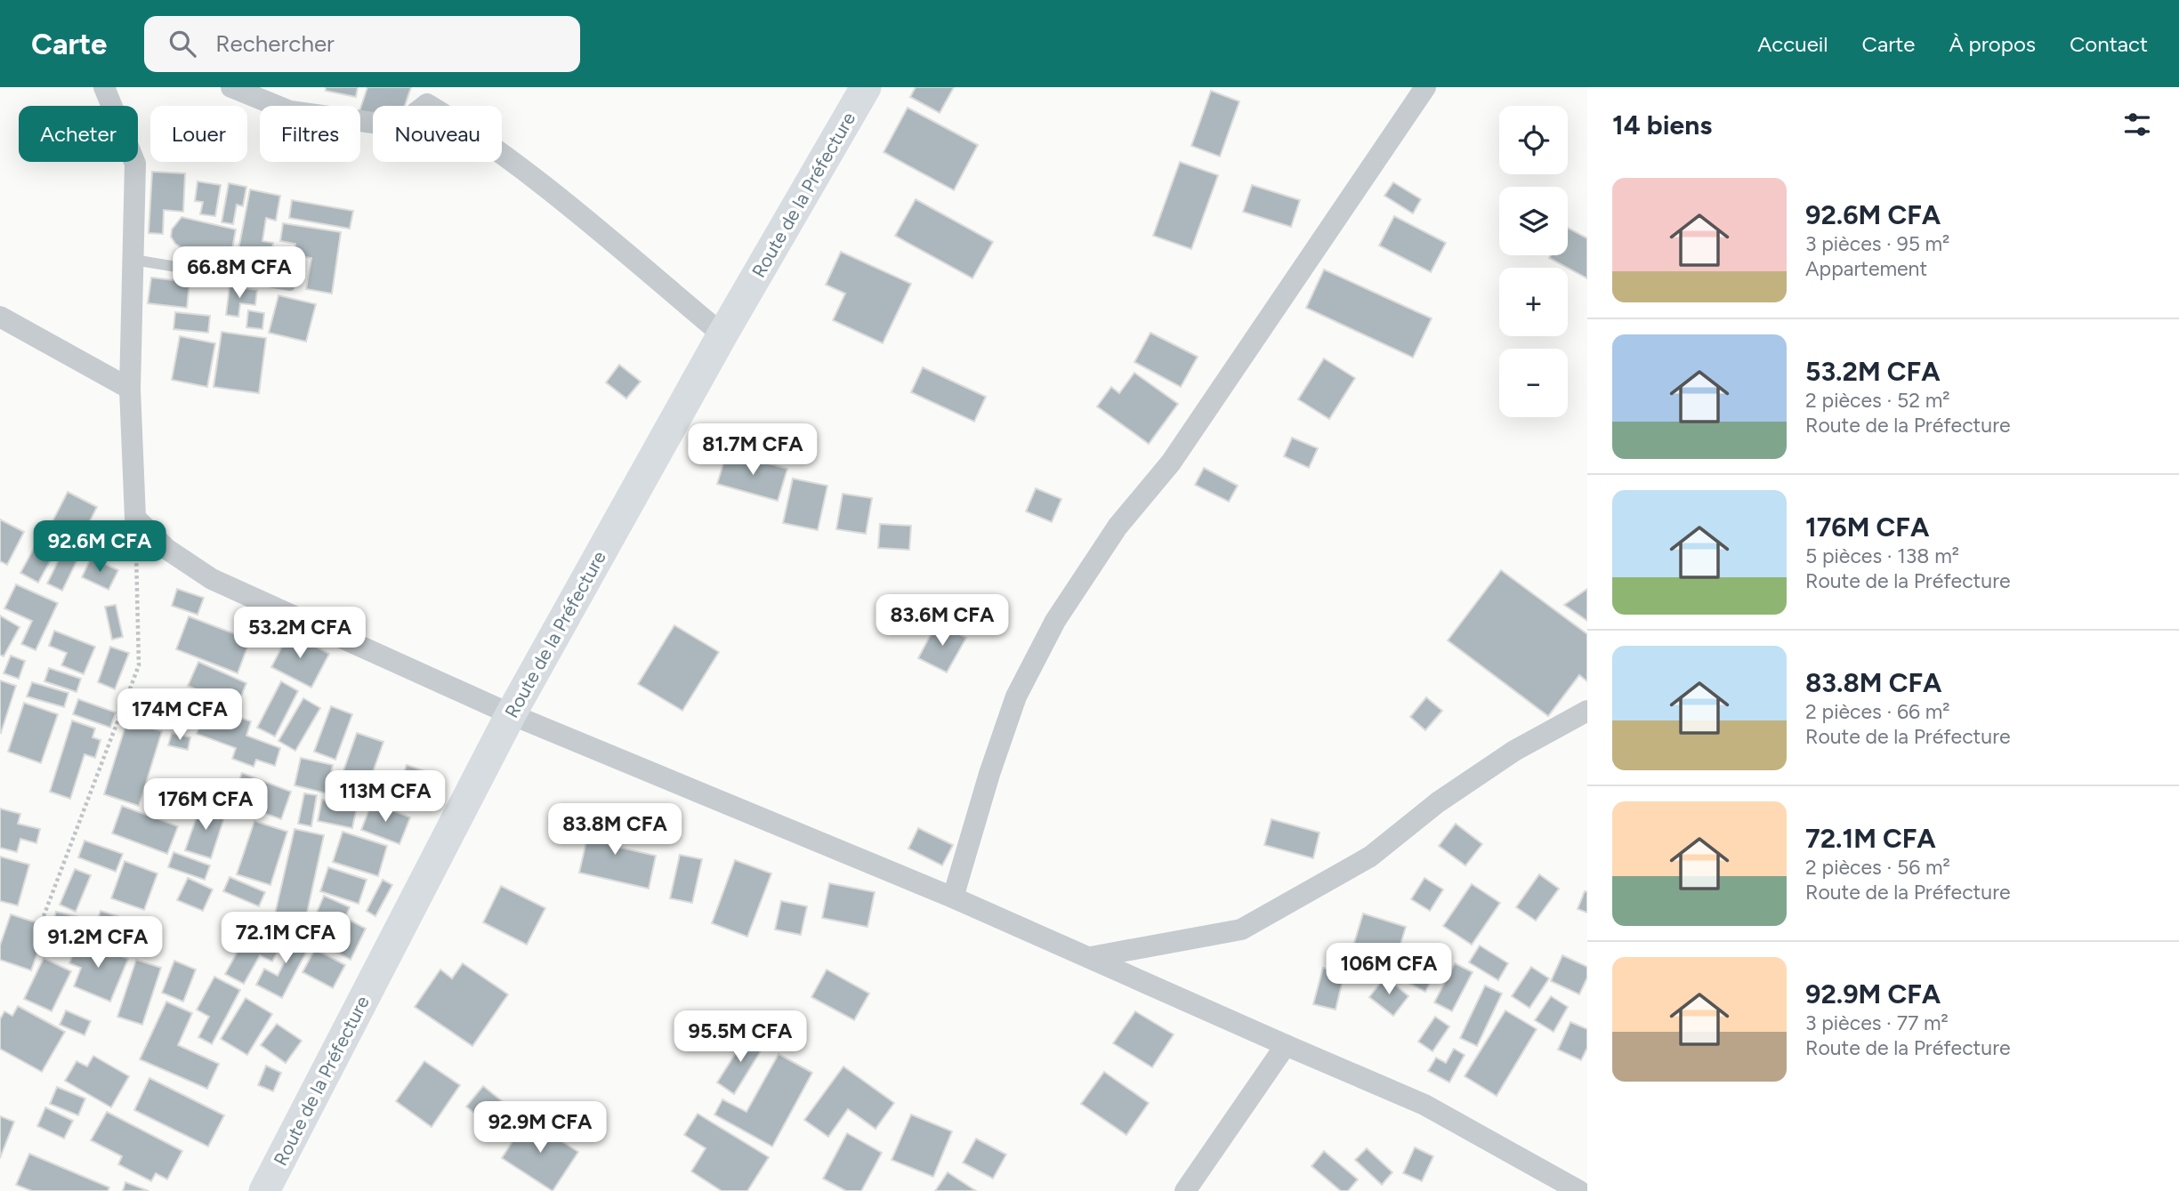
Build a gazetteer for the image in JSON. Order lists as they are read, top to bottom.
{
  "streets": {
    "street": ["Route de la Préfecture"]
  },
  "page": {
    "header": "Carte",
    "search": "Rechercher",
    "nav": [
      "Accueil",
      "Carte",
      "À propos",
      "Contact"
    ],
    "heading": "14 biens",
    "map_buttons": ["+", "−"],
    "chip": [
      "Acheter",
      "Louer",
      "Filtres",
      "Nouveau"
    ],
    "list": [
      {
        "name": "92.6M CFA",
        "note": "3 pièces · 95 m² · Appartement"
      },
      {
        "name": "53.2M CFA",
        "note": "2 pièces · 52 m² · Route de la Préfecture"
      },
      {
        "name": "176M CFA",
        "note": "5 pièces · 138 m² · Route de la Préfecture"
      },
      {
        "name": "83.8M CFA",
        "note": "2 pièces · 66 m² · Route de la Préfecture"
      },
      {
        "name": "72.1M CFA",
        "note": "2 pièces · 56 m² · Route de la Préfecture"
      },
      {
        "name": "92.9M CFA",
        "note": "3 pièces · 77 m² · Route de la Préfecture"
      }
    ],
    "price": [
      "66.8M CFA",
      "81.7M CFA",
      "92.6M CFA",
      "83.6M CFA",
      "53.2M CFA",
      "174M CFA",
      "113M CFA",
      "176M CFA",
      "83.8M CFA",
      "72.1M CFA",
      "91.2M CFA",
      "106M CFA",
      "95.5M CFA",
      "92.9M CFA"
    ]
  }
}
